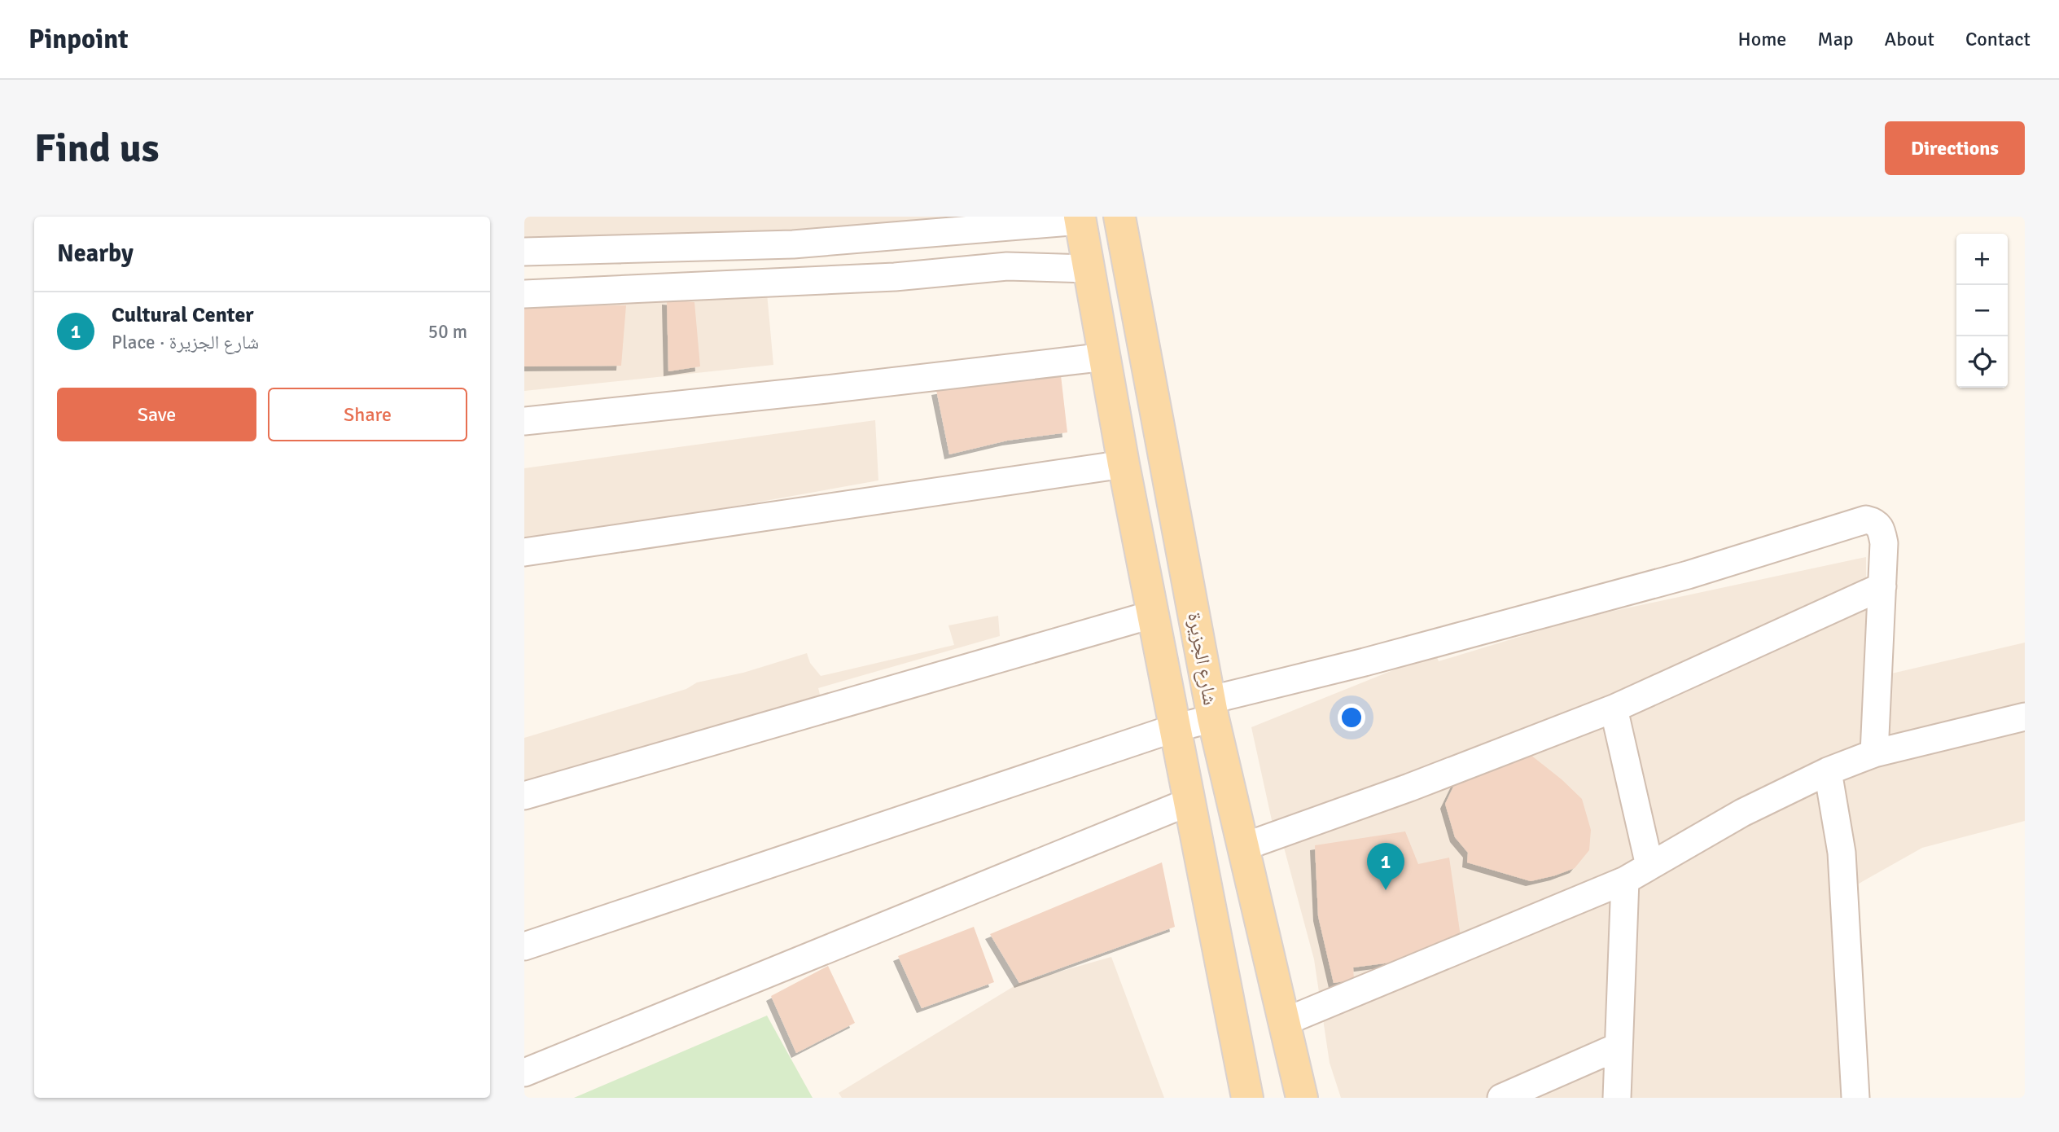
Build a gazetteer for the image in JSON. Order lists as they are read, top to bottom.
{
  "streets": {
    "main road": ["شارع الجزيرة"]
  },
  "page": {
    "header": "Pinpoint",
    "nav": [
      "Home",
      "Map",
      "About",
      "Contact"
    ],
    "buttons": [
      "Directions",
      ["Save", "Share"]
    ],
    "title": "Find us",
    "heading": "Nearby",
    "map_buttons": ["+", "−"],
    "list": [
      {
        "mark": "1",
        "name": "Cultural Center",
        "note": "Place · شارع الجزيرة",
        "value": "50 m"
      }
    ],
    "pins": "1"
  }
}
